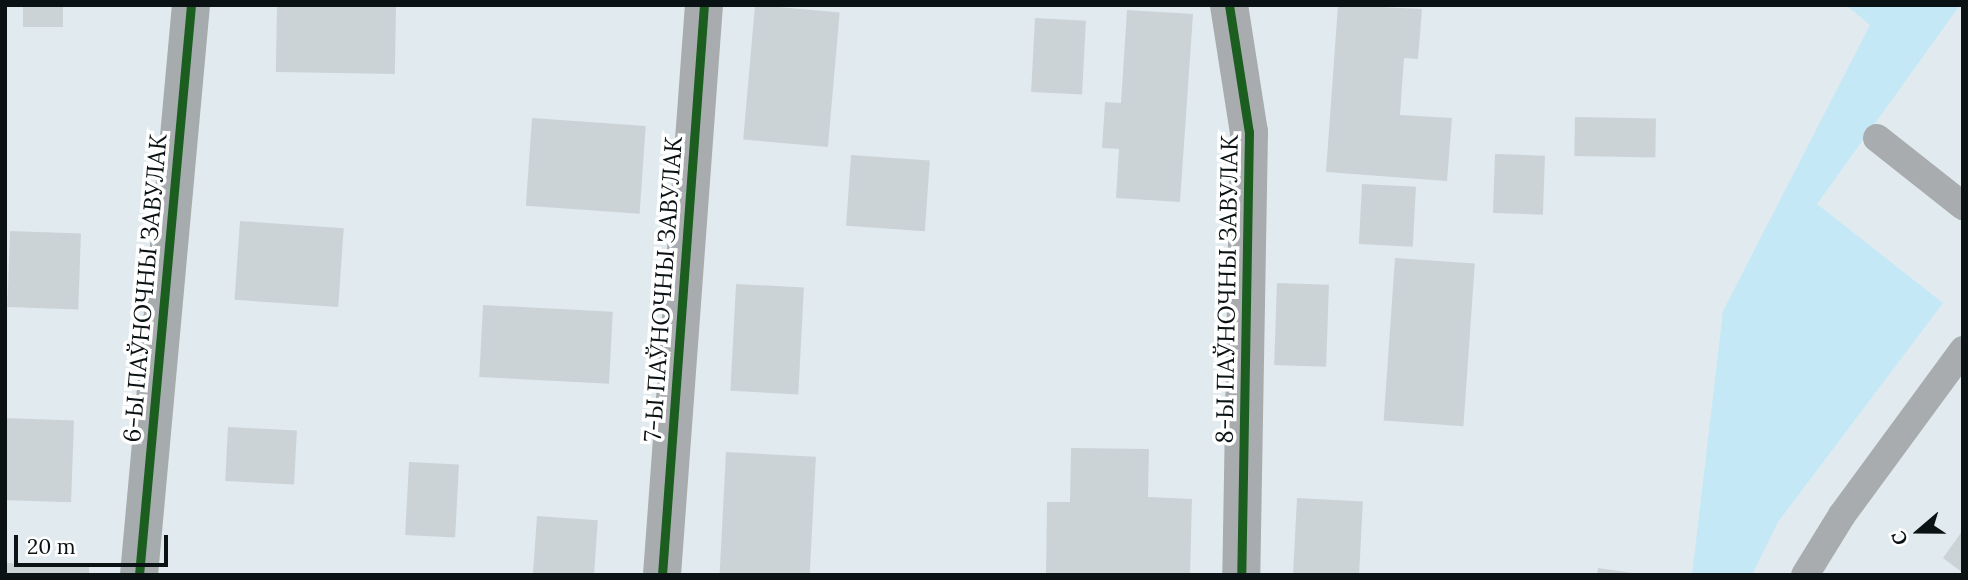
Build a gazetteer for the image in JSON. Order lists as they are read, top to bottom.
{
  "streets": {
    "street": ["6-Ы ПАЎНОЧНЫ ЗАВУЛАК", "7-Ы ПАЎНОЧНЫ ЗАВУЛАК", "8-Ы ПАЎНОЧНЫ ЗАВУЛАК"]
  },
  "scale_bar": "20 m",
  "north": "left"
}
